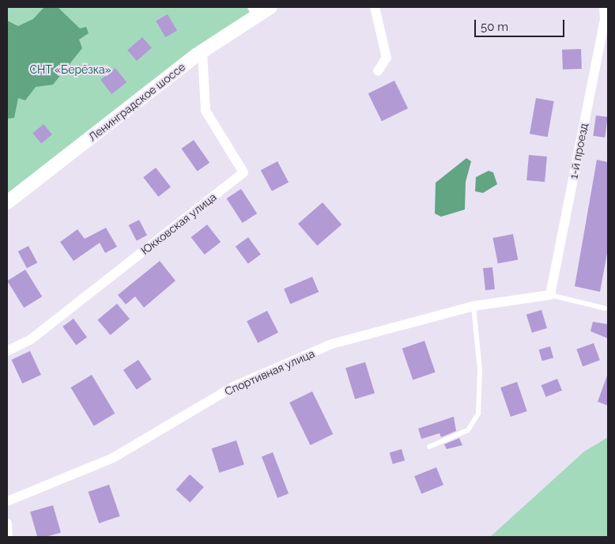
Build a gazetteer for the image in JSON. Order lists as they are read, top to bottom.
{
  "streets": {
    "main road": ["Ленинградское шоссе"],
    "street": ["1-й проезд", "Юкковская улица", "Спортивная улица"]
  },
  "crossings": [
    ["Ленинградское шоссе", "Юкковская улица"],
    ["1-й проезд", "Спортивная улица"]
  ],
  "parks": ["СНТ «Берёзка»"],
  "scale_bar": "50 m"
}
